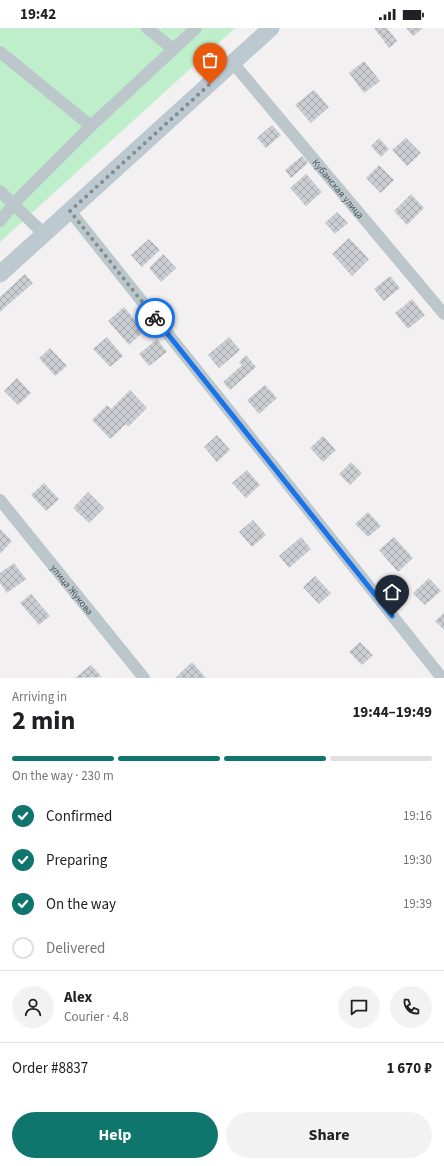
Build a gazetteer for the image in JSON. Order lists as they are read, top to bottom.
{
  "streets": {
    "street": ["Кубанская улица", "улица Жукова"]
  },
  "page": {
    "status": "19:42",
    "heading": ["2 min", "Arriving in", "19:44–19:49"],
    "panel": [
      "Alex",
      "Courier · 4.8",
      "Order #8837",
      "1 670 ₽"
    ],
    "bar": "On the way · 230 m",
    "list": [
      ["Confirmed", "19:16"],
      ["Preparing", "19:30"],
      ["On the way", "19:39"],
      "Delivered"
    ],
    "buttons": ["Help", "Share"]
  }
}
